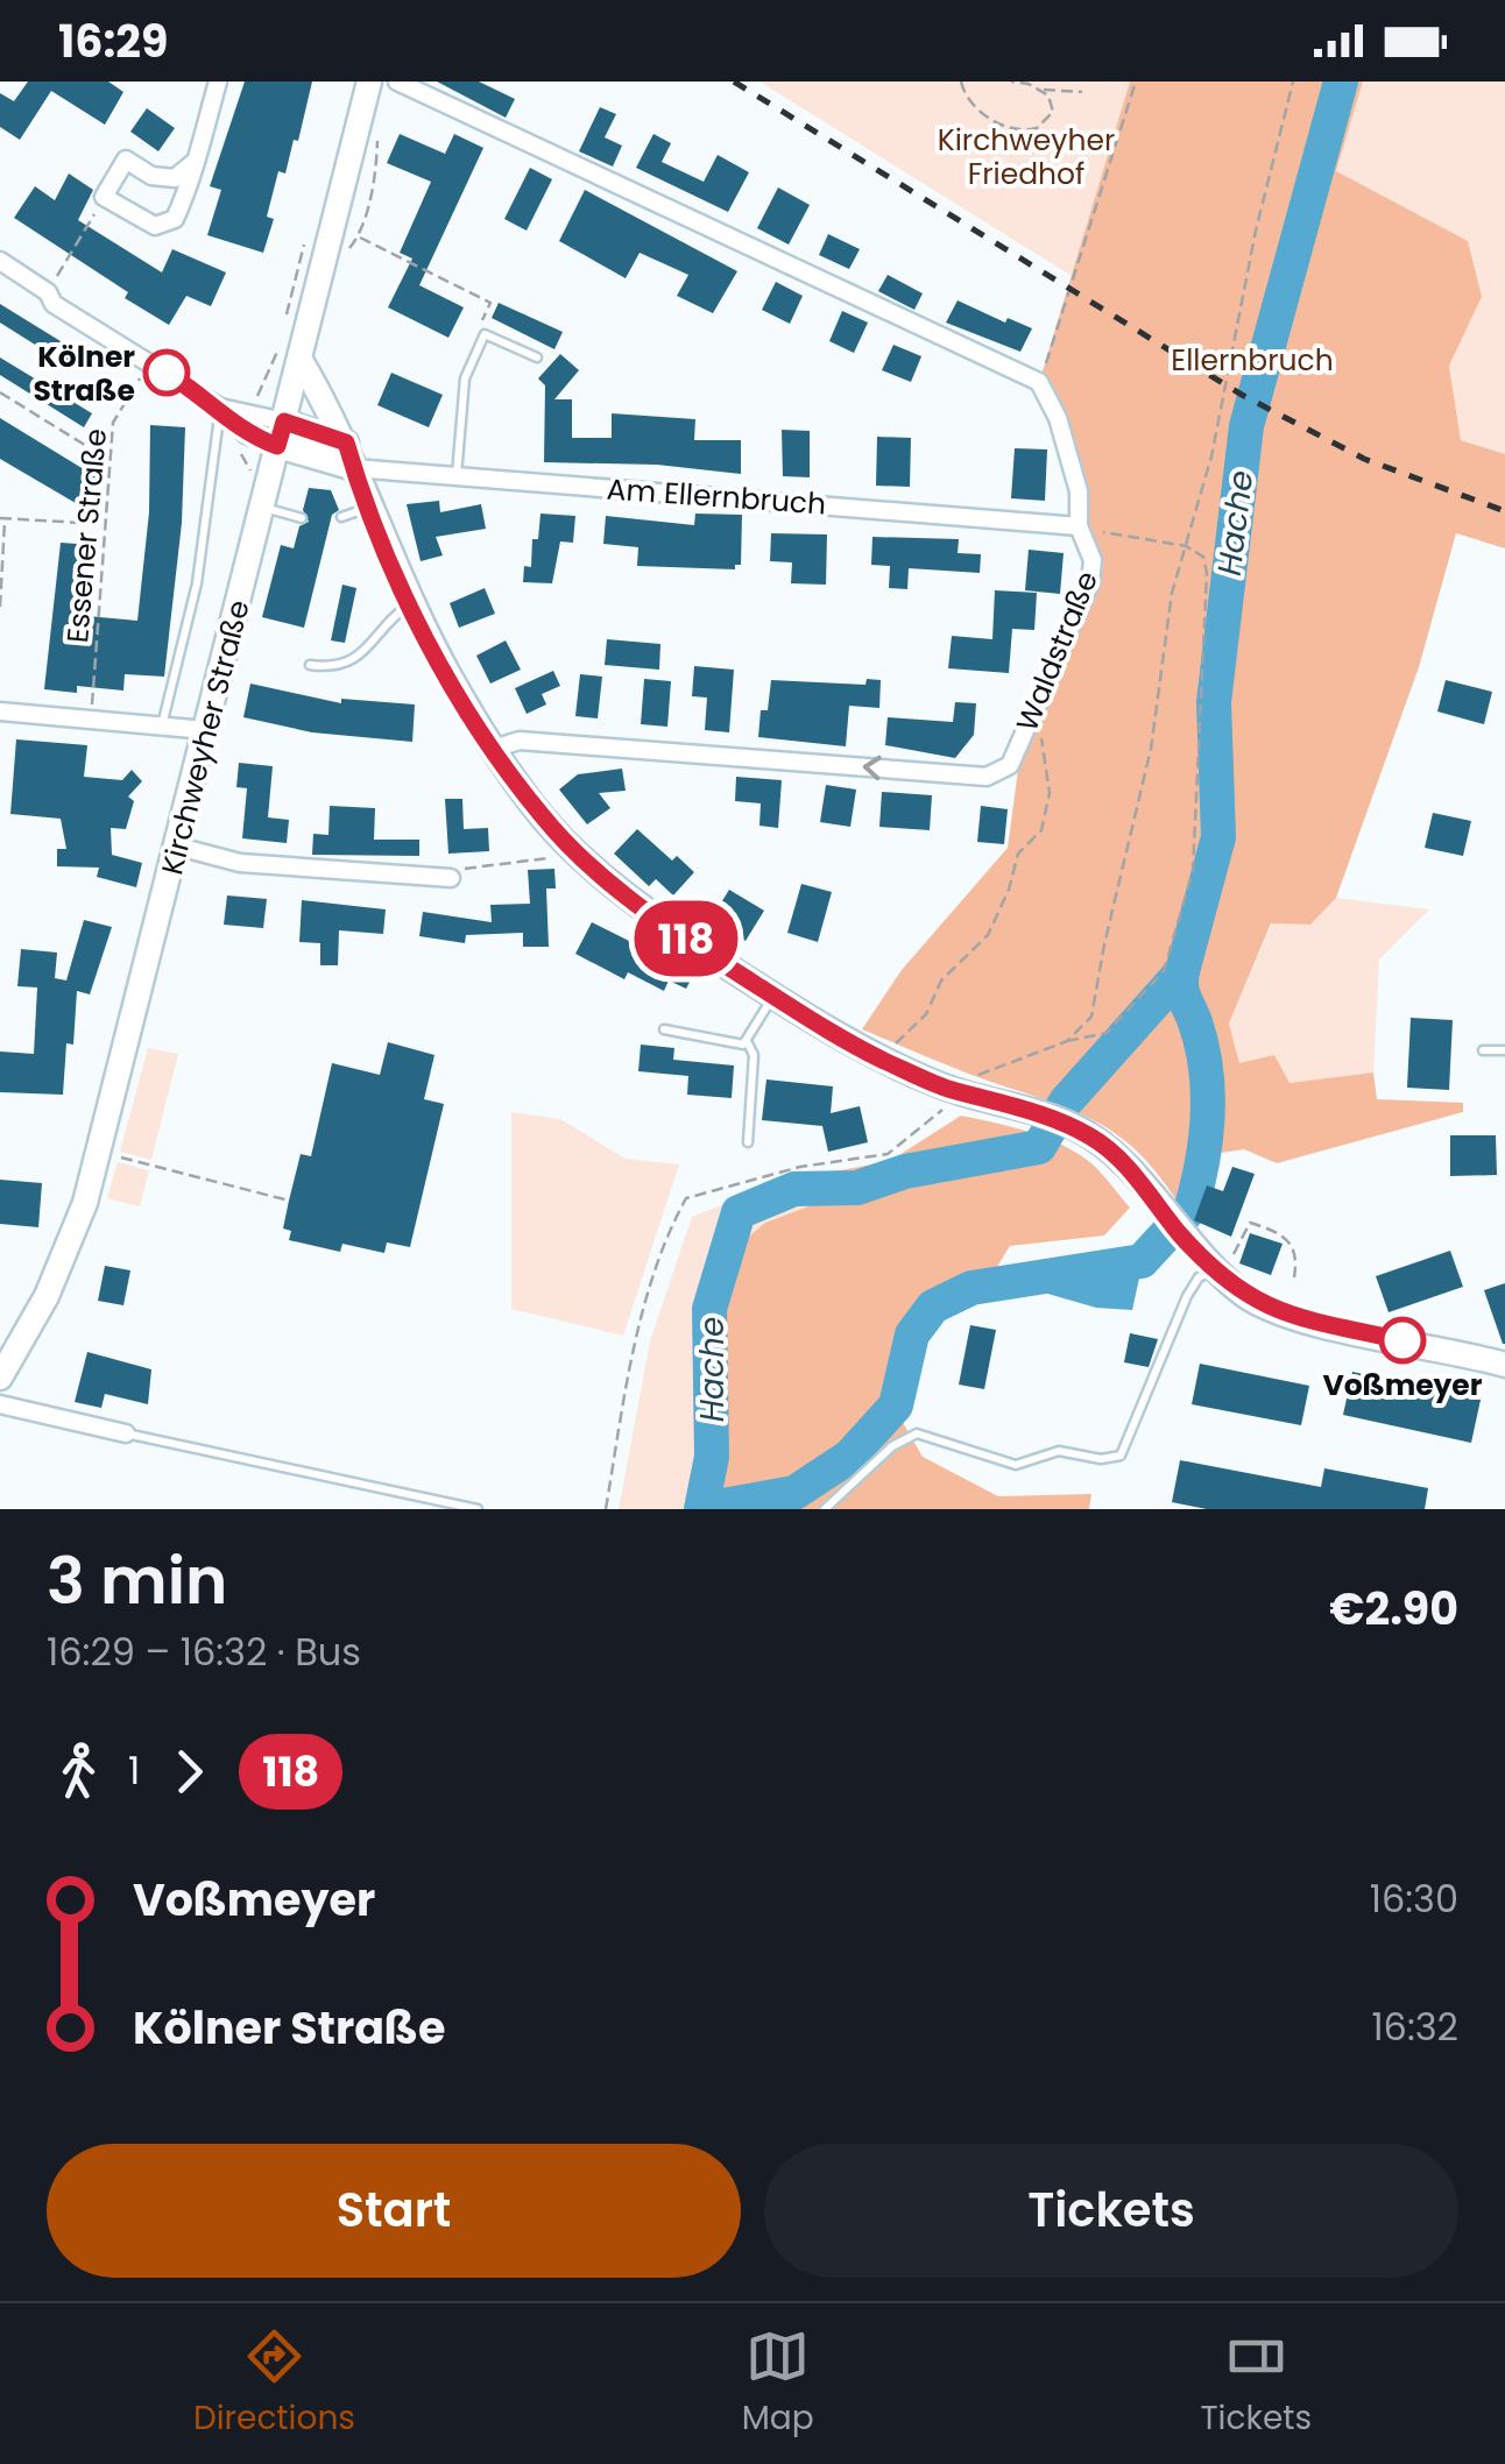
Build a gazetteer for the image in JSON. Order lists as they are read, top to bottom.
{
  "streets": {
    "main road": ["Kirchweyher Straße"],
    "street": ["Am Ellernbruch", "Waldstraße"],
    "path": ["Essener Straße"]
  },
  "crossings": [
    ["Am Ellernbruch", "Waldstraße"]
  ],
  "one_way": ["Waldstraße"],
  "water": ["Hache"],
  "parks": ["Kirchweyher Friedhof", "Ellernbruch"],
  "places": ["Kölner Straße", "Voßmeyer"],
  "lines": ["bus line 118"],
  "page": {
    "status": "16:29",
    "on_map": "118",
    "heading": ["3 min", "16:29 – 16:32 · Bus", "€2.90"],
    "legs": ["1", "118"],
    "list": [
      {
        "name": "Voßmeyer",
        "value": "16:30"
      },
      {
        "name": "Kölner Straße",
        "value": "16:32"
      }
    ],
    "buttons": ["Start", "Tickets"],
    "tabs": ["Directions", "Map", "Tickets"]
  }
}
